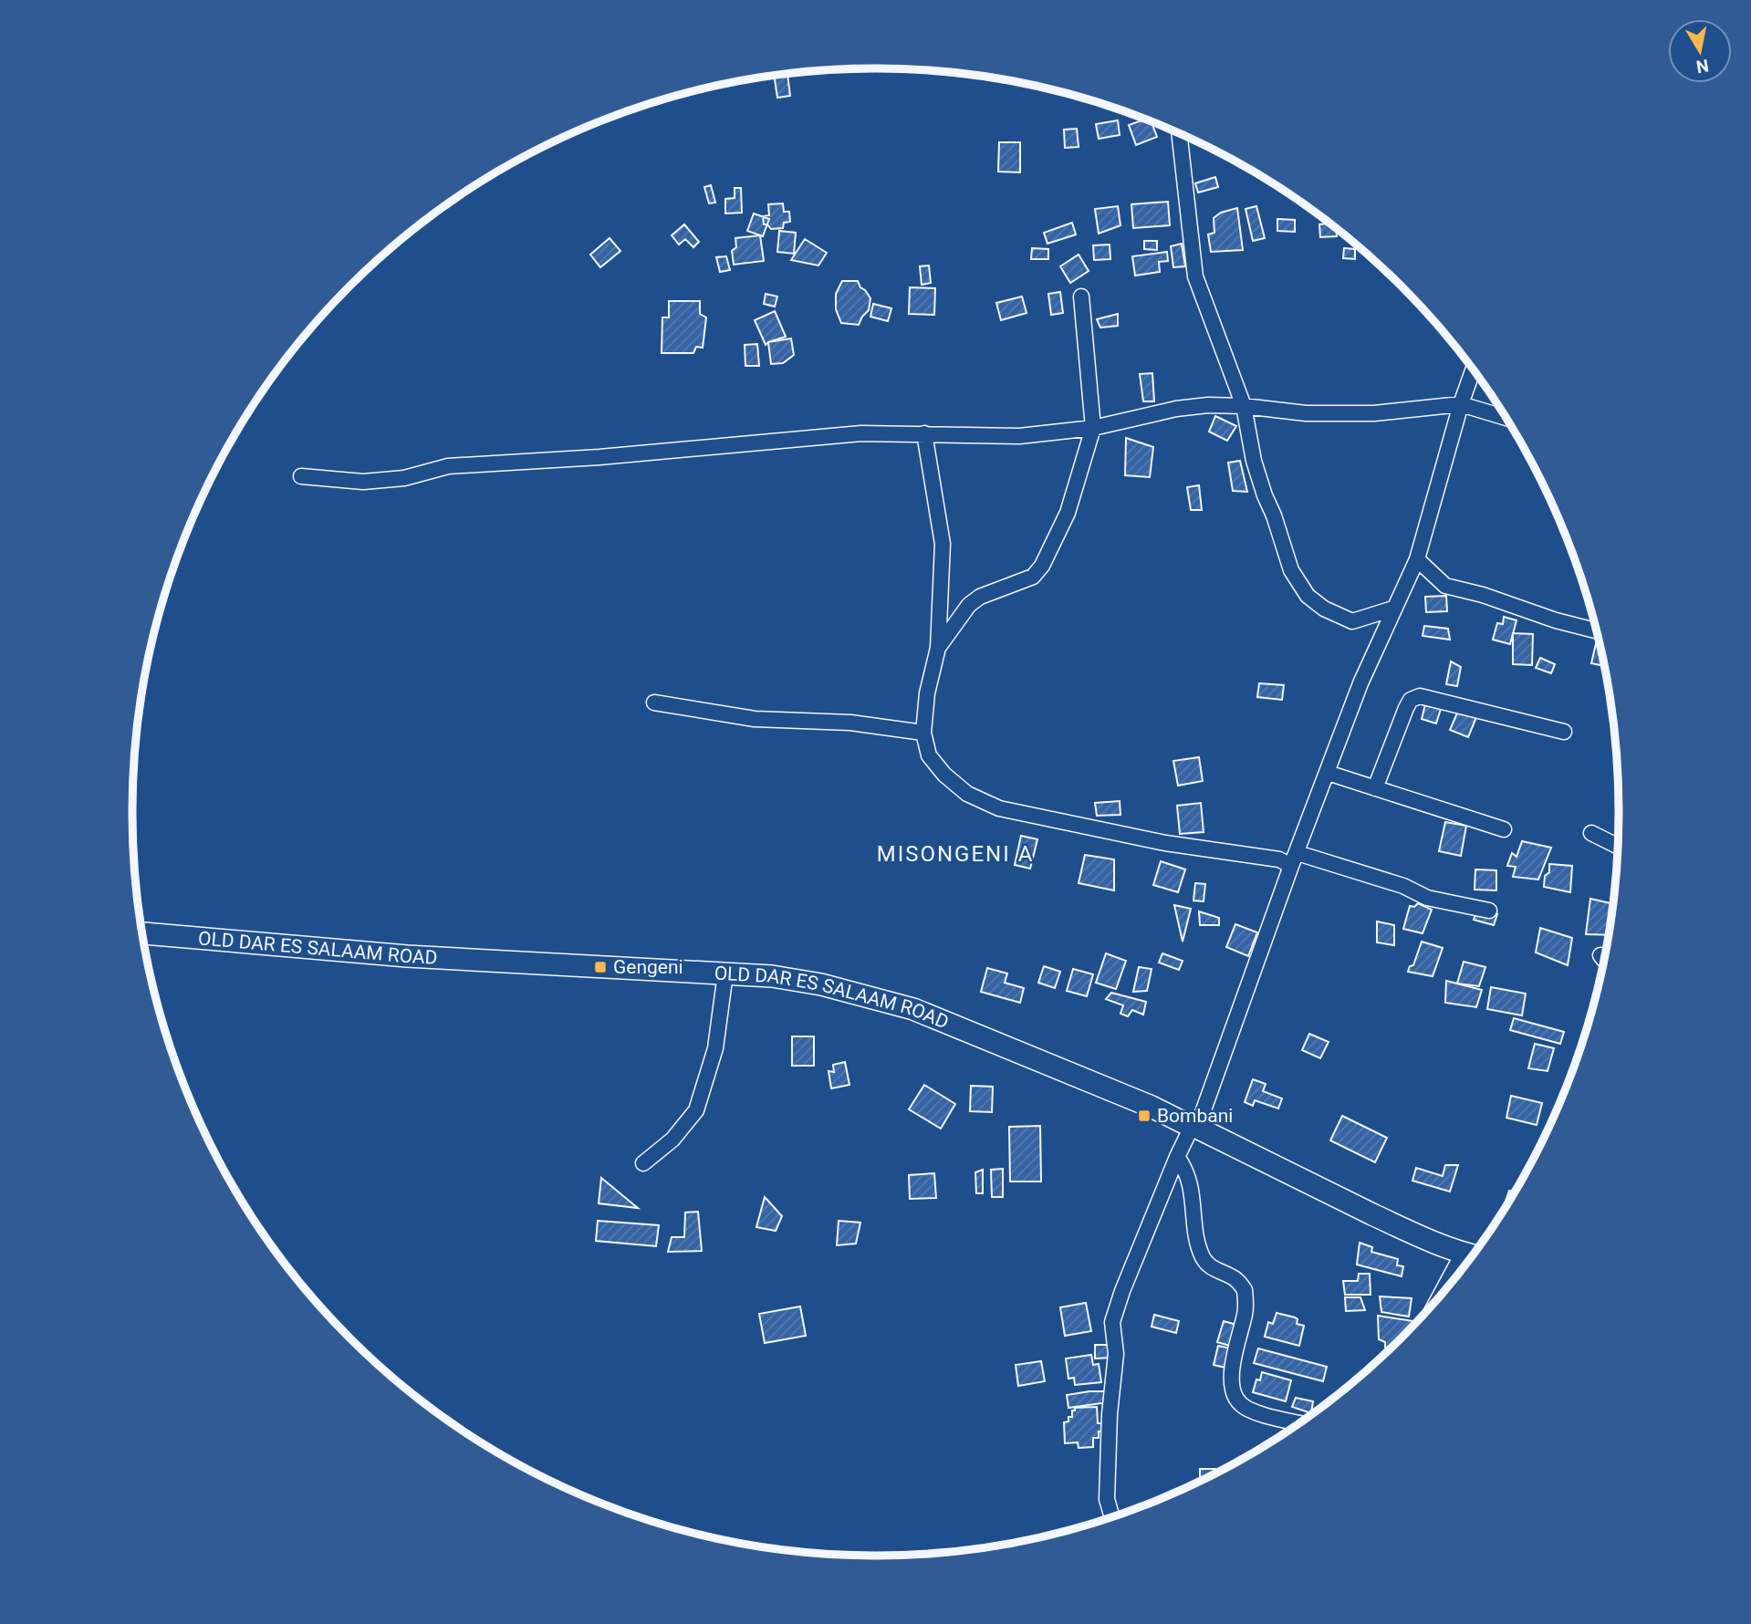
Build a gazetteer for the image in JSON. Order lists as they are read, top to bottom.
{
  "streets": {
    "street": ["OLD DAR ES SALAAM ROAD"]
  },
  "districts": ["MISONGENI A"],
  "places": {
    "transit": ["Gengeni", "Bombani"]
  },
  "north": "bottom"
}
